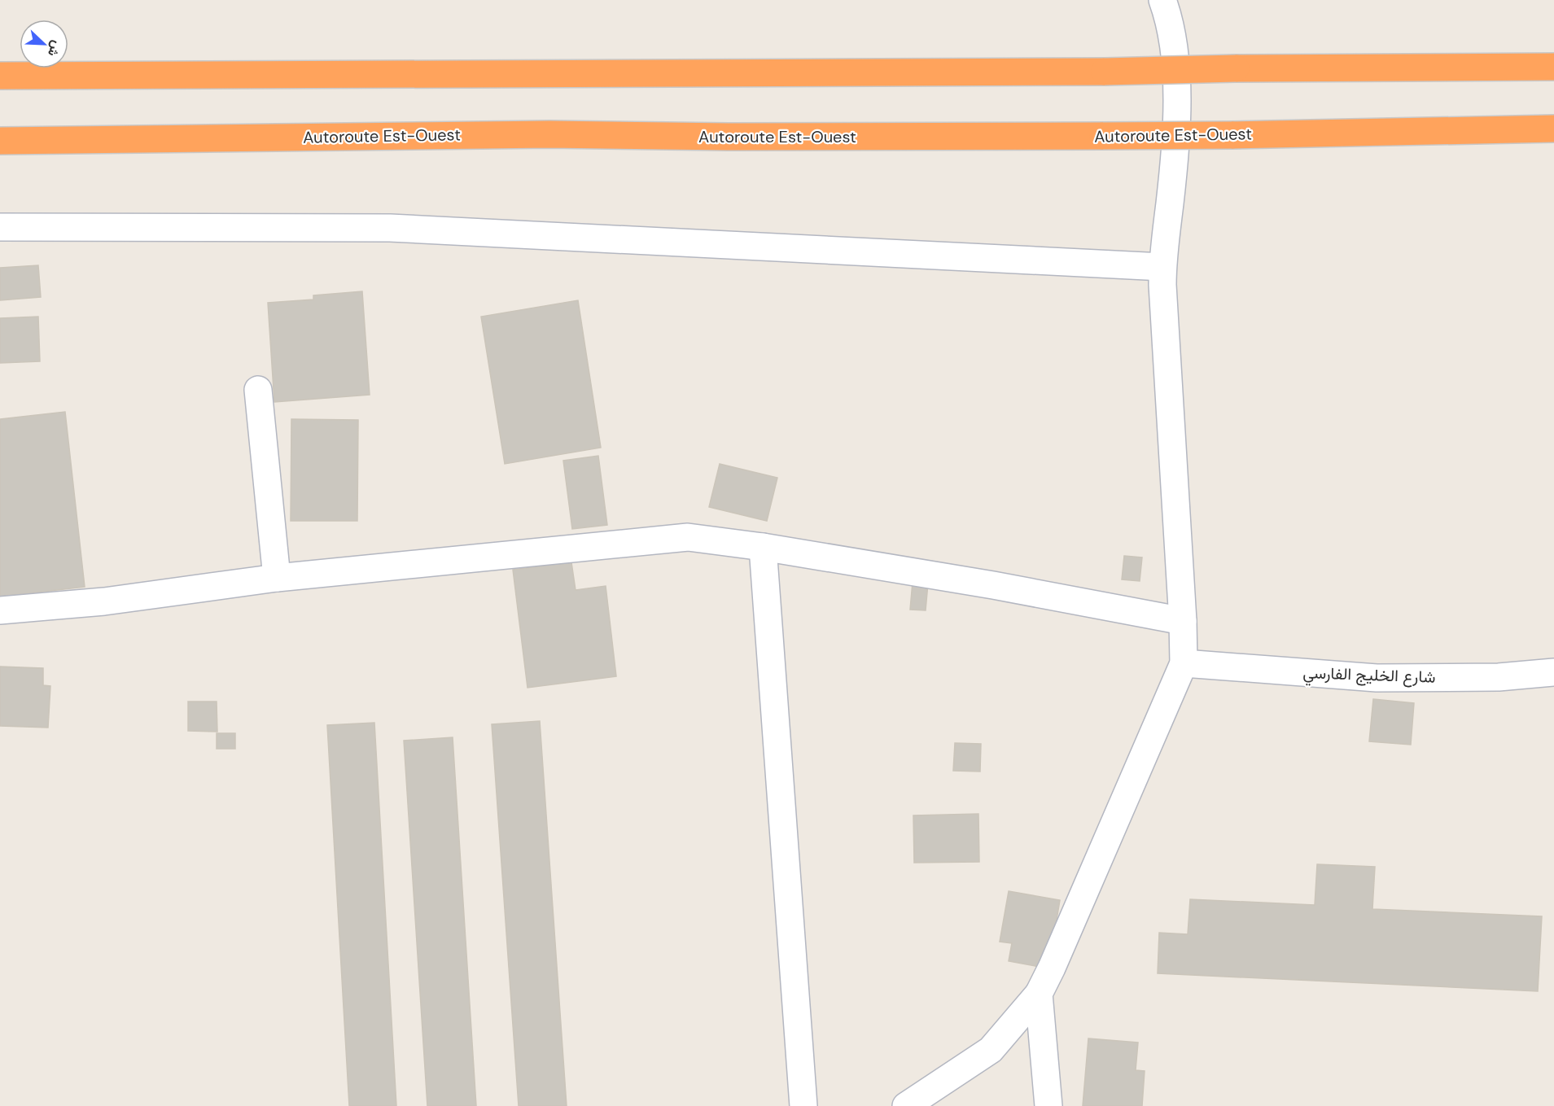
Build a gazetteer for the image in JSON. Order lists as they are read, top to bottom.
{
  "streets": {
    "highway": ["Autoroute Est-Ouest"],
    "street": ["شارع الخليج الفارسي"]
  },
  "north": "bottom right"
}
